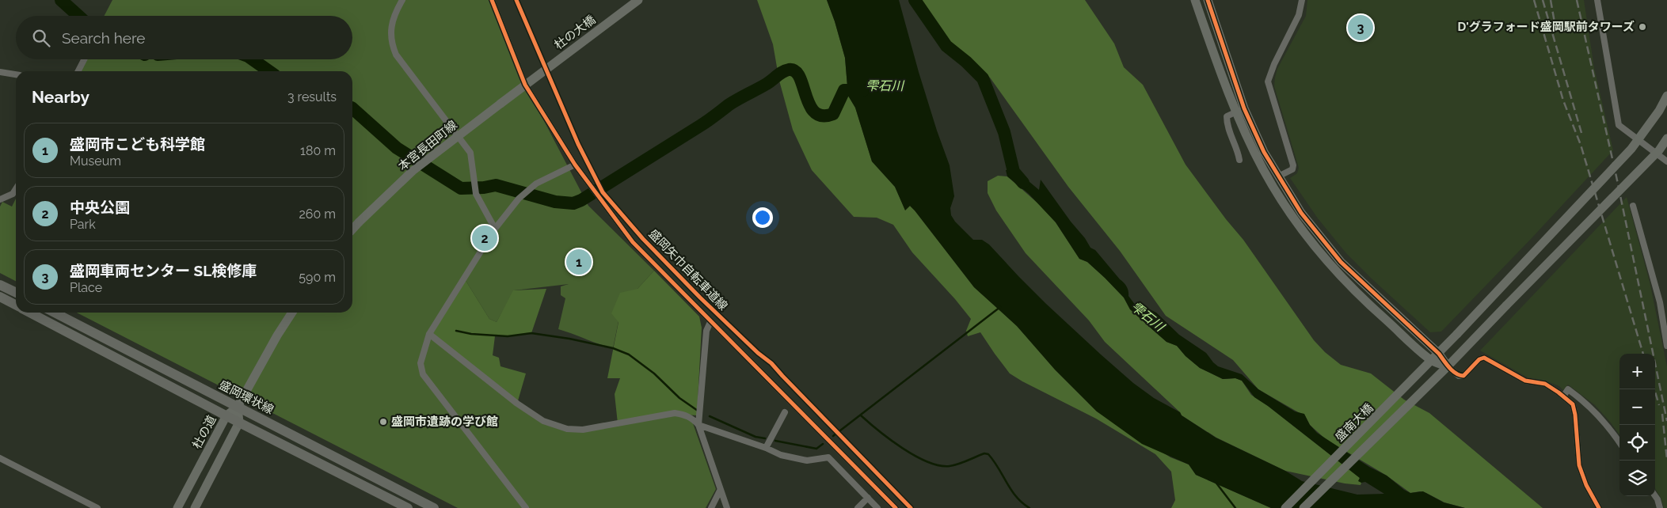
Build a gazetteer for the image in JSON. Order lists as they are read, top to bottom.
{
  "streets": {
    "main road": ["盛岡環状線"],
    "street": [
      "杜の大橋",
      "本宮長田町線",
      "盛南大橋",
      "杜の道"
    ],
    "cycle path": ["盛岡矢巾自転車道線"]
  },
  "crossings": [
    ["杜の大橋", "本宮長田町線"],
    ["盛岡環状線", "杜の道"]
  ],
  "water": ["雫石川"],
  "places": ["D'グラフォード盛岡駅前タワーズ", "盛岡市遺跡の学び館"],
  "page": {
    "pins": ["3", "2", "1"],
    "search": "Search here",
    "heading": ["Nearby", "3 results"],
    "list": [
      {
        "mark": "1",
        "name": "盛岡市こども科学館",
        "note": "Museum",
        "value": "180 m"
      },
      {
        "mark": "2",
        "name": "中央公園",
        "note": "Park",
        "value": "260 m"
      },
      {
        "mark": "3",
        "name": "盛岡車両センター SL検修庫",
        "note": "Place",
        "value": "590 m"
      }
    ],
    "map_buttons": ["+", "−"]
  }
}
